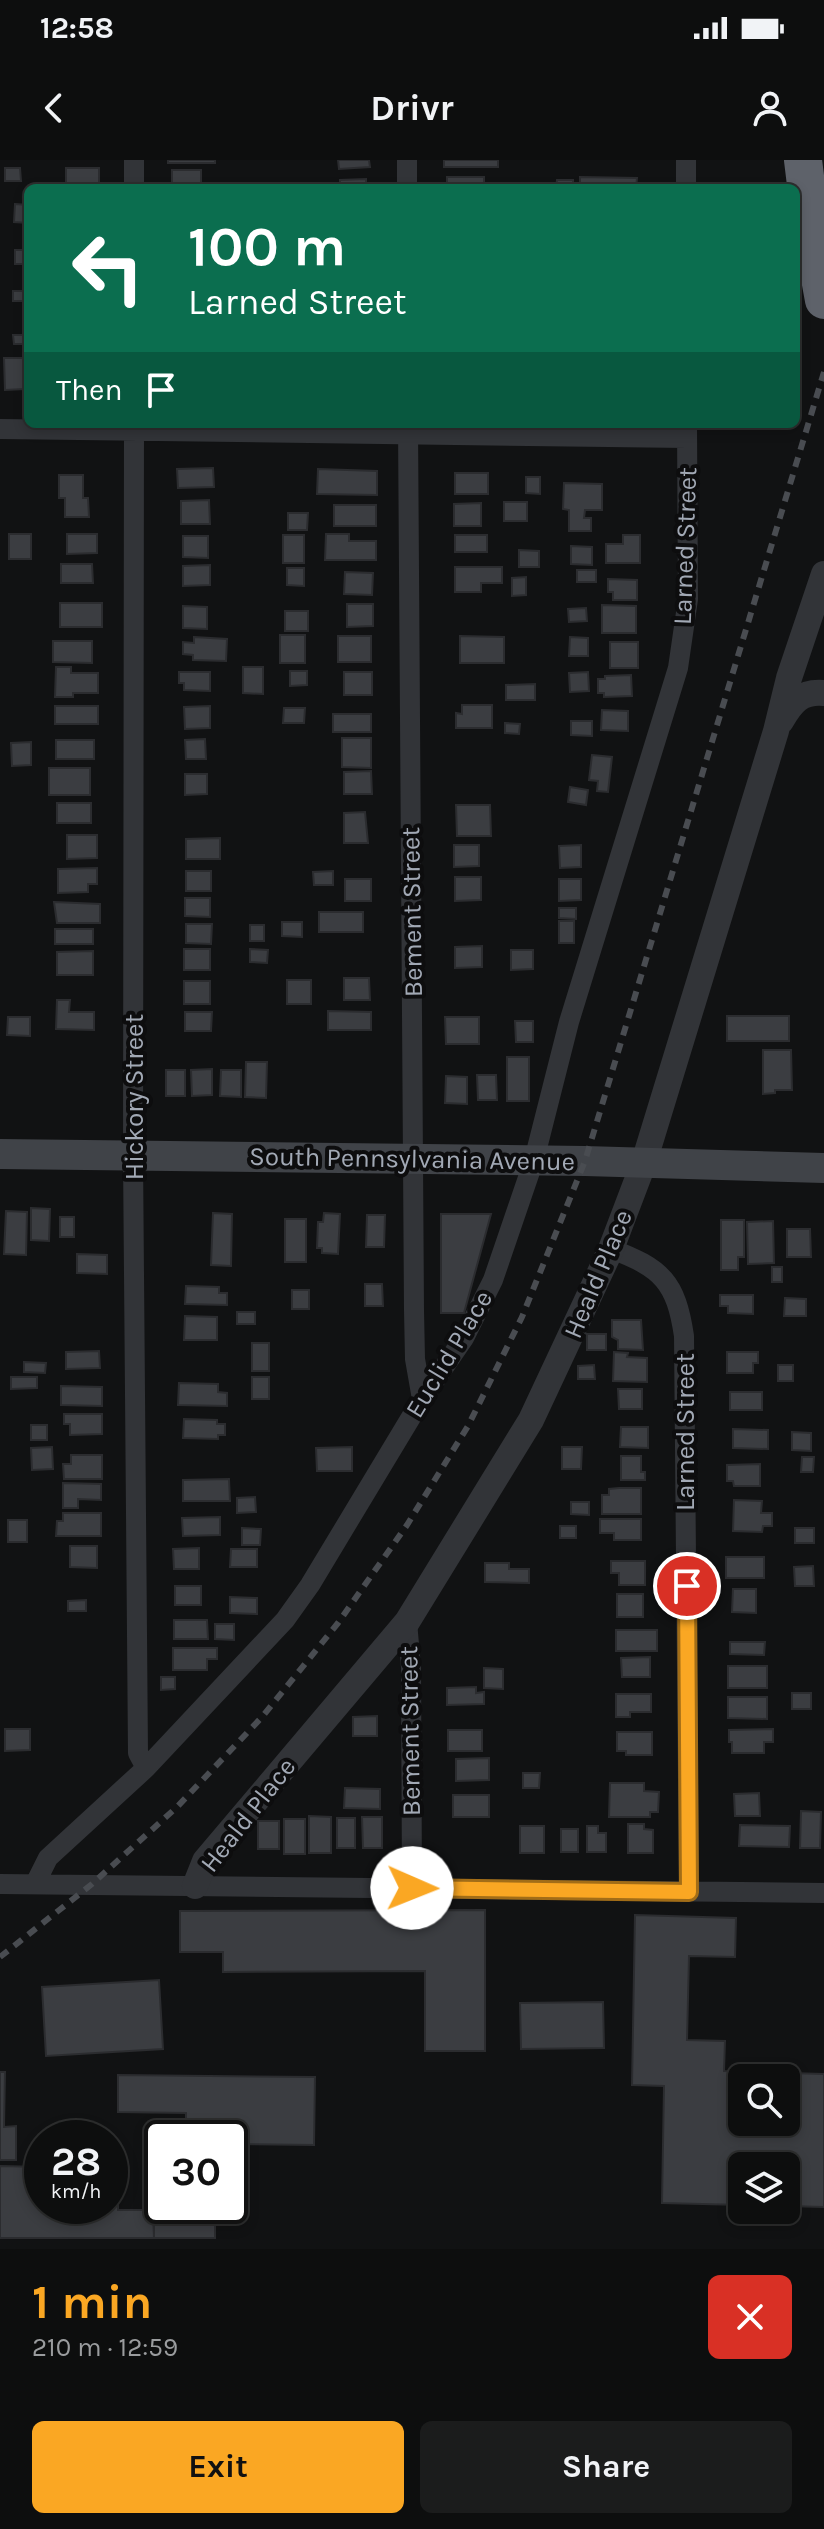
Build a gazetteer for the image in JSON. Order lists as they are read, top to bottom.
{
  "streets": {
    "main road": ["South Pennsylvania Avenue"],
    "street": [
      "Larned Street",
      "Bement Street",
      "Hickory Street",
      "Heald Place",
      "Euclid Place"
    ]
  },
  "crossings": [
    ["Larned Street", "Heald Place"],
    ["Larned Street", "Euclid Place"],
    ["Bement Street", "South Pennsylvania Avenue"],
    ["Bement Street", "Heald Place"],
    ["Bement Street", "Euclid Place"],
    ["Hickory Street", "South Pennsylvania Avenue"],
    ["Hickory Street", "Euclid Place"],
    ["South Pennsylvania Avenue", "Heald Place"],
    ["South Pennsylvania Avenue", "Euclid Place"]
  ],
  "page": {
    "status": "12:58",
    "header": "Drivr",
    "turn": ["100 m", "Larned Street"],
    "then": "Then",
    "speed": "28 km/h",
    "limit": "30",
    "heading": ["1 min", "210 m · 12:59"],
    "buttons": ["Exit", "Share"]
  }
}
